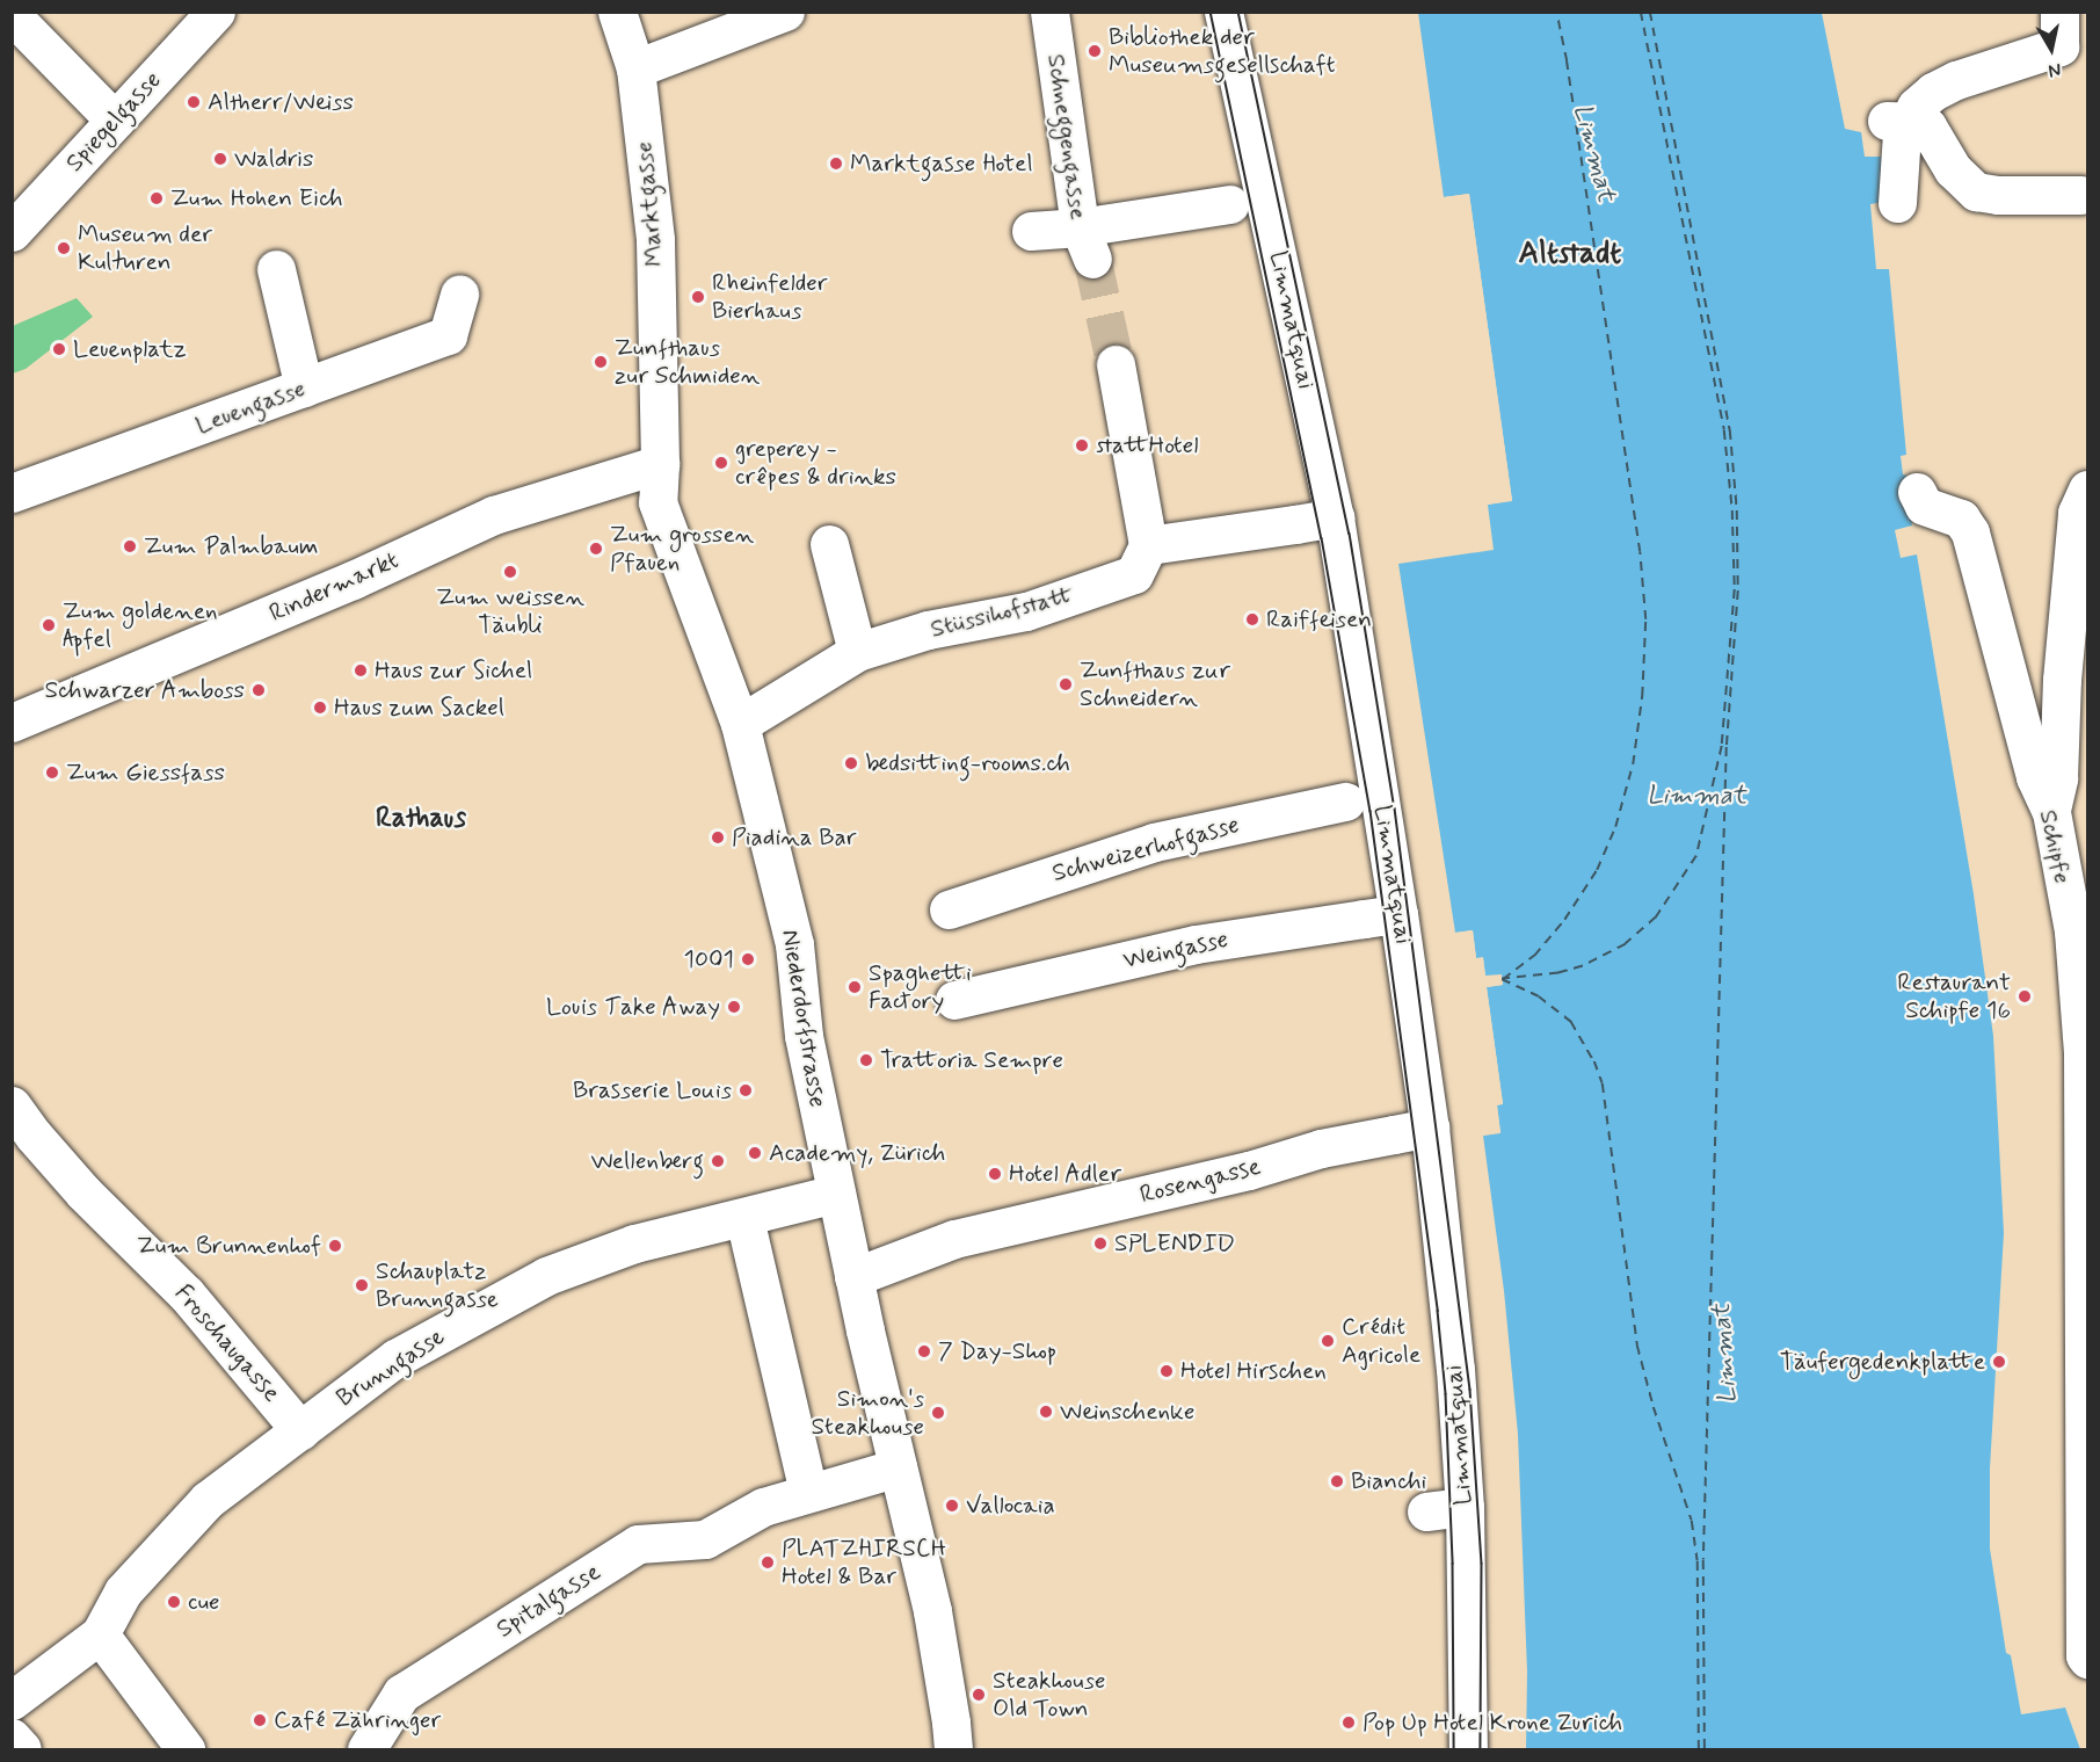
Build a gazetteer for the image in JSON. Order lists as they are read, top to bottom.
{
  "streets": {
    "street": [
      "Spiegelgasse",
      "Schneggengasse",
      "Marktgasse",
      "Limmatquai",
      "Leuengasse",
      "Rindermarkt",
      "Stüssihofstatt",
      "Schipfe",
      "Schweizerhofgasse",
      "Weingasse",
      "Niederdorfstrasse",
      "Rosengasse",
      "Froschaugasse",
      "Brunngasse",
      "Spitalgasse"
    ]
  },
  "crossings": [
    ["Marktgasse", "Rindermarkt"],
    ["Marktgasse", "Niederdorfstrasse"],
    ["Limmatquai", "Stüssihofstatt"],
    ["Limmatquai", "Weingasse"],
    ["Limmatquai", "Rosengasse"],
    ["Stüssihofstatt", "Niederdorfstrasse"],
    ["Niederdorfstrasse", "Rosengasse"],
    ["Niederdorfstrasse", "Brunngasse"],
    ["Niederdorfstrasse", "Spitalgasse"],
    ["Froschaugasse", "Brunngasse"]
  ],
  "districts": ["Altstadt", "Rathaus"],
  "water": ["Limmat"],
  "places": [
    "Bibliothek der Museumsgesellschaft",
    "Altherr/Weiss",
    "Waldris",
    "Marktgasse Hotel",
    "Zum Hohen Eich",
    "Museum der Kulturen",
    "Rheinfelder Bierhaus",
    "Leuenplatz",
    "Zunfthaus zur Schmiden",
    "stattHotel",
    "greperey - crêpes & drinks",
    "Zum Palmbaum",
    "Zum grossen Pfauen",
    "Zum weissen Täubli",
    "Raiffeisen",
    "Zum goldenen Apfel",
    "Haus zur Sichel",
    "Zunfthaus zur Schneidern",
    "Schwarzer Amboss",
    "Haus zum Sackel",
    "bedsitting-rooms.ch",
    "Zum Giessfass",
    "Piadina Bar",
    "1001",
    "Spaghetti Factory",
    "Restaurant Schipfe 16",
    "Louis Take Away",
    "Trattoria Sempre",
    "Brasserie Louis",
    "Academy, Zürich",
    "Wellenberg",
    "Hotel Adler",
    "SPLENDID",
    "Zum Brunnenhof",
    "Schauplatz Brunngasse",
    "Crédit Agricole",
    "7 Day-Shop",
    "Täufergedenkplatte",
    "Hotel Hirschen",
    "Weinschenke",
    "Simon's Steakhouse",
    "Bianchi",
    "Vallocaia",
    "PLATZHIRSCH Hotel & Bar",
    "cue",
    "Steakhouse Old Town",
    "Café Zähringer",
    "Pop Up Hotel Krone Zurich"
  ],
  "north": "bottom"
}
